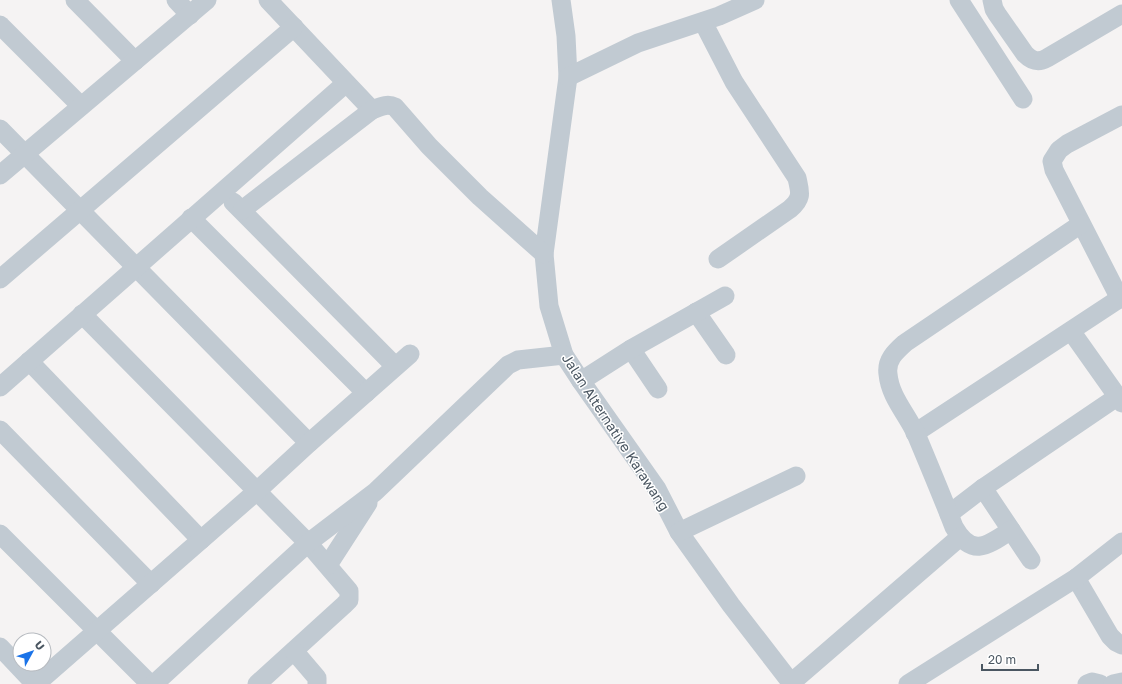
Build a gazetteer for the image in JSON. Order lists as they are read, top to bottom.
{
  "streets": {
    "street": ["Jalan Alternative Karawang"]
  },
  "scale_bar": "20 m",
  "north": "top right"
}
